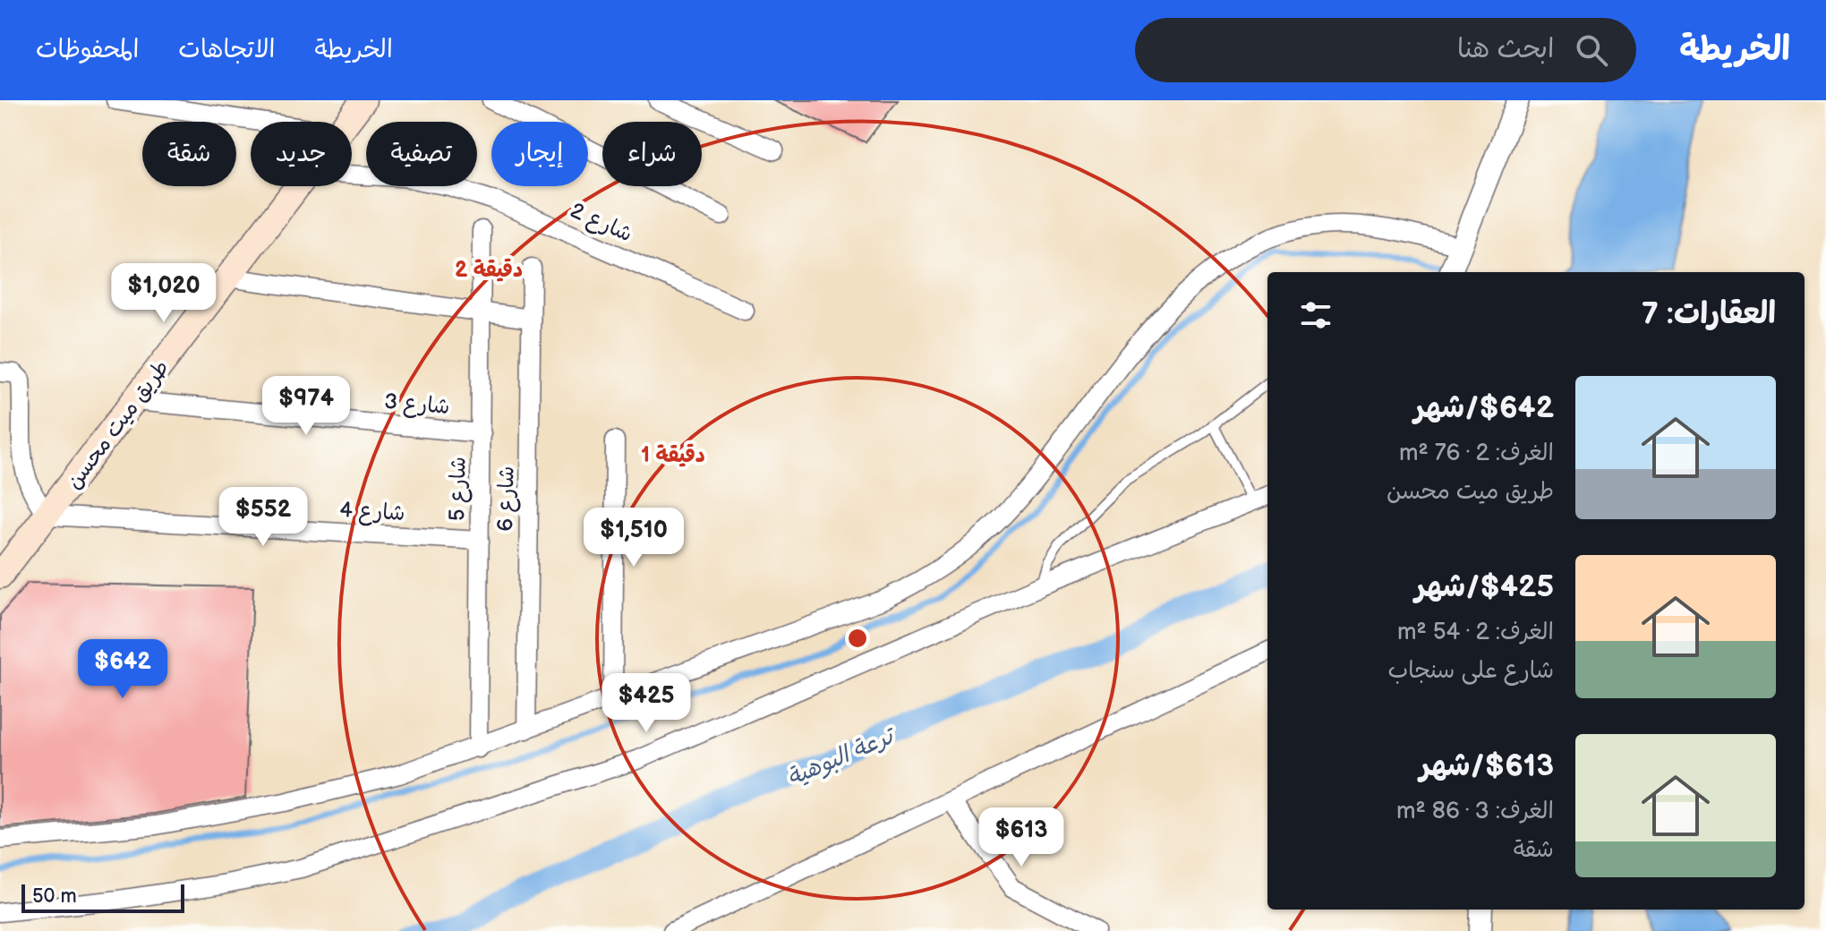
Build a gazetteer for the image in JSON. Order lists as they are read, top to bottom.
{
  "streets": {
    "main road": ["طريق ميت محسن"],
    "street": [
      "شارع 2",
      "شارع 3",
      "شارع 5",
      "شارع 6",
      "شارع 4"
    ]
  },
  "crossings": [
    ["شارع 3", "طريق ميت محسن"],
    ["شارع 3", "شارع 5"],
    ["طريق ميت محسن", "شارع 4"],
    ["شارع 5", "شارع 4"]
  ],
  "water": ["ترعة البوهية"],
  "scale_bar": "50 m",
  "page": {
    "header": "الخريطة",
    "search": "ابحث هنا",
    "nav": ["الخريطة", "الاتجاهات", "المحفوظات"],
    "chip": [
      "شراء",
      "إيجار",
      "تصفية",
      "جديد",
      "شقة"
    ],
    "price": [
      "$1,020",
      "$974",
      "$552",
      "$1,510",
      "$642",
      "$425",
      "$613"
    ],
    "heading": "العقارات: 7",
    "list": [
      {
        "name": "$642/شهر",
        "note": "الغرف: 2 · 76 m² · طريق ميت محسن"
      },
      {
        "name": "$425/شهر",
        "note": "الغرف: 2 · 54 m² · شارع على سنجاب"
      },
      {
        "name": "$613/شهر",
        "note": "الغرف: 3 · 86 m² · شقة"
      }
    ],
    "scale": "50 m"
  },
  "rings": ["2 دقيقة", "1 دقيقة"]
}
